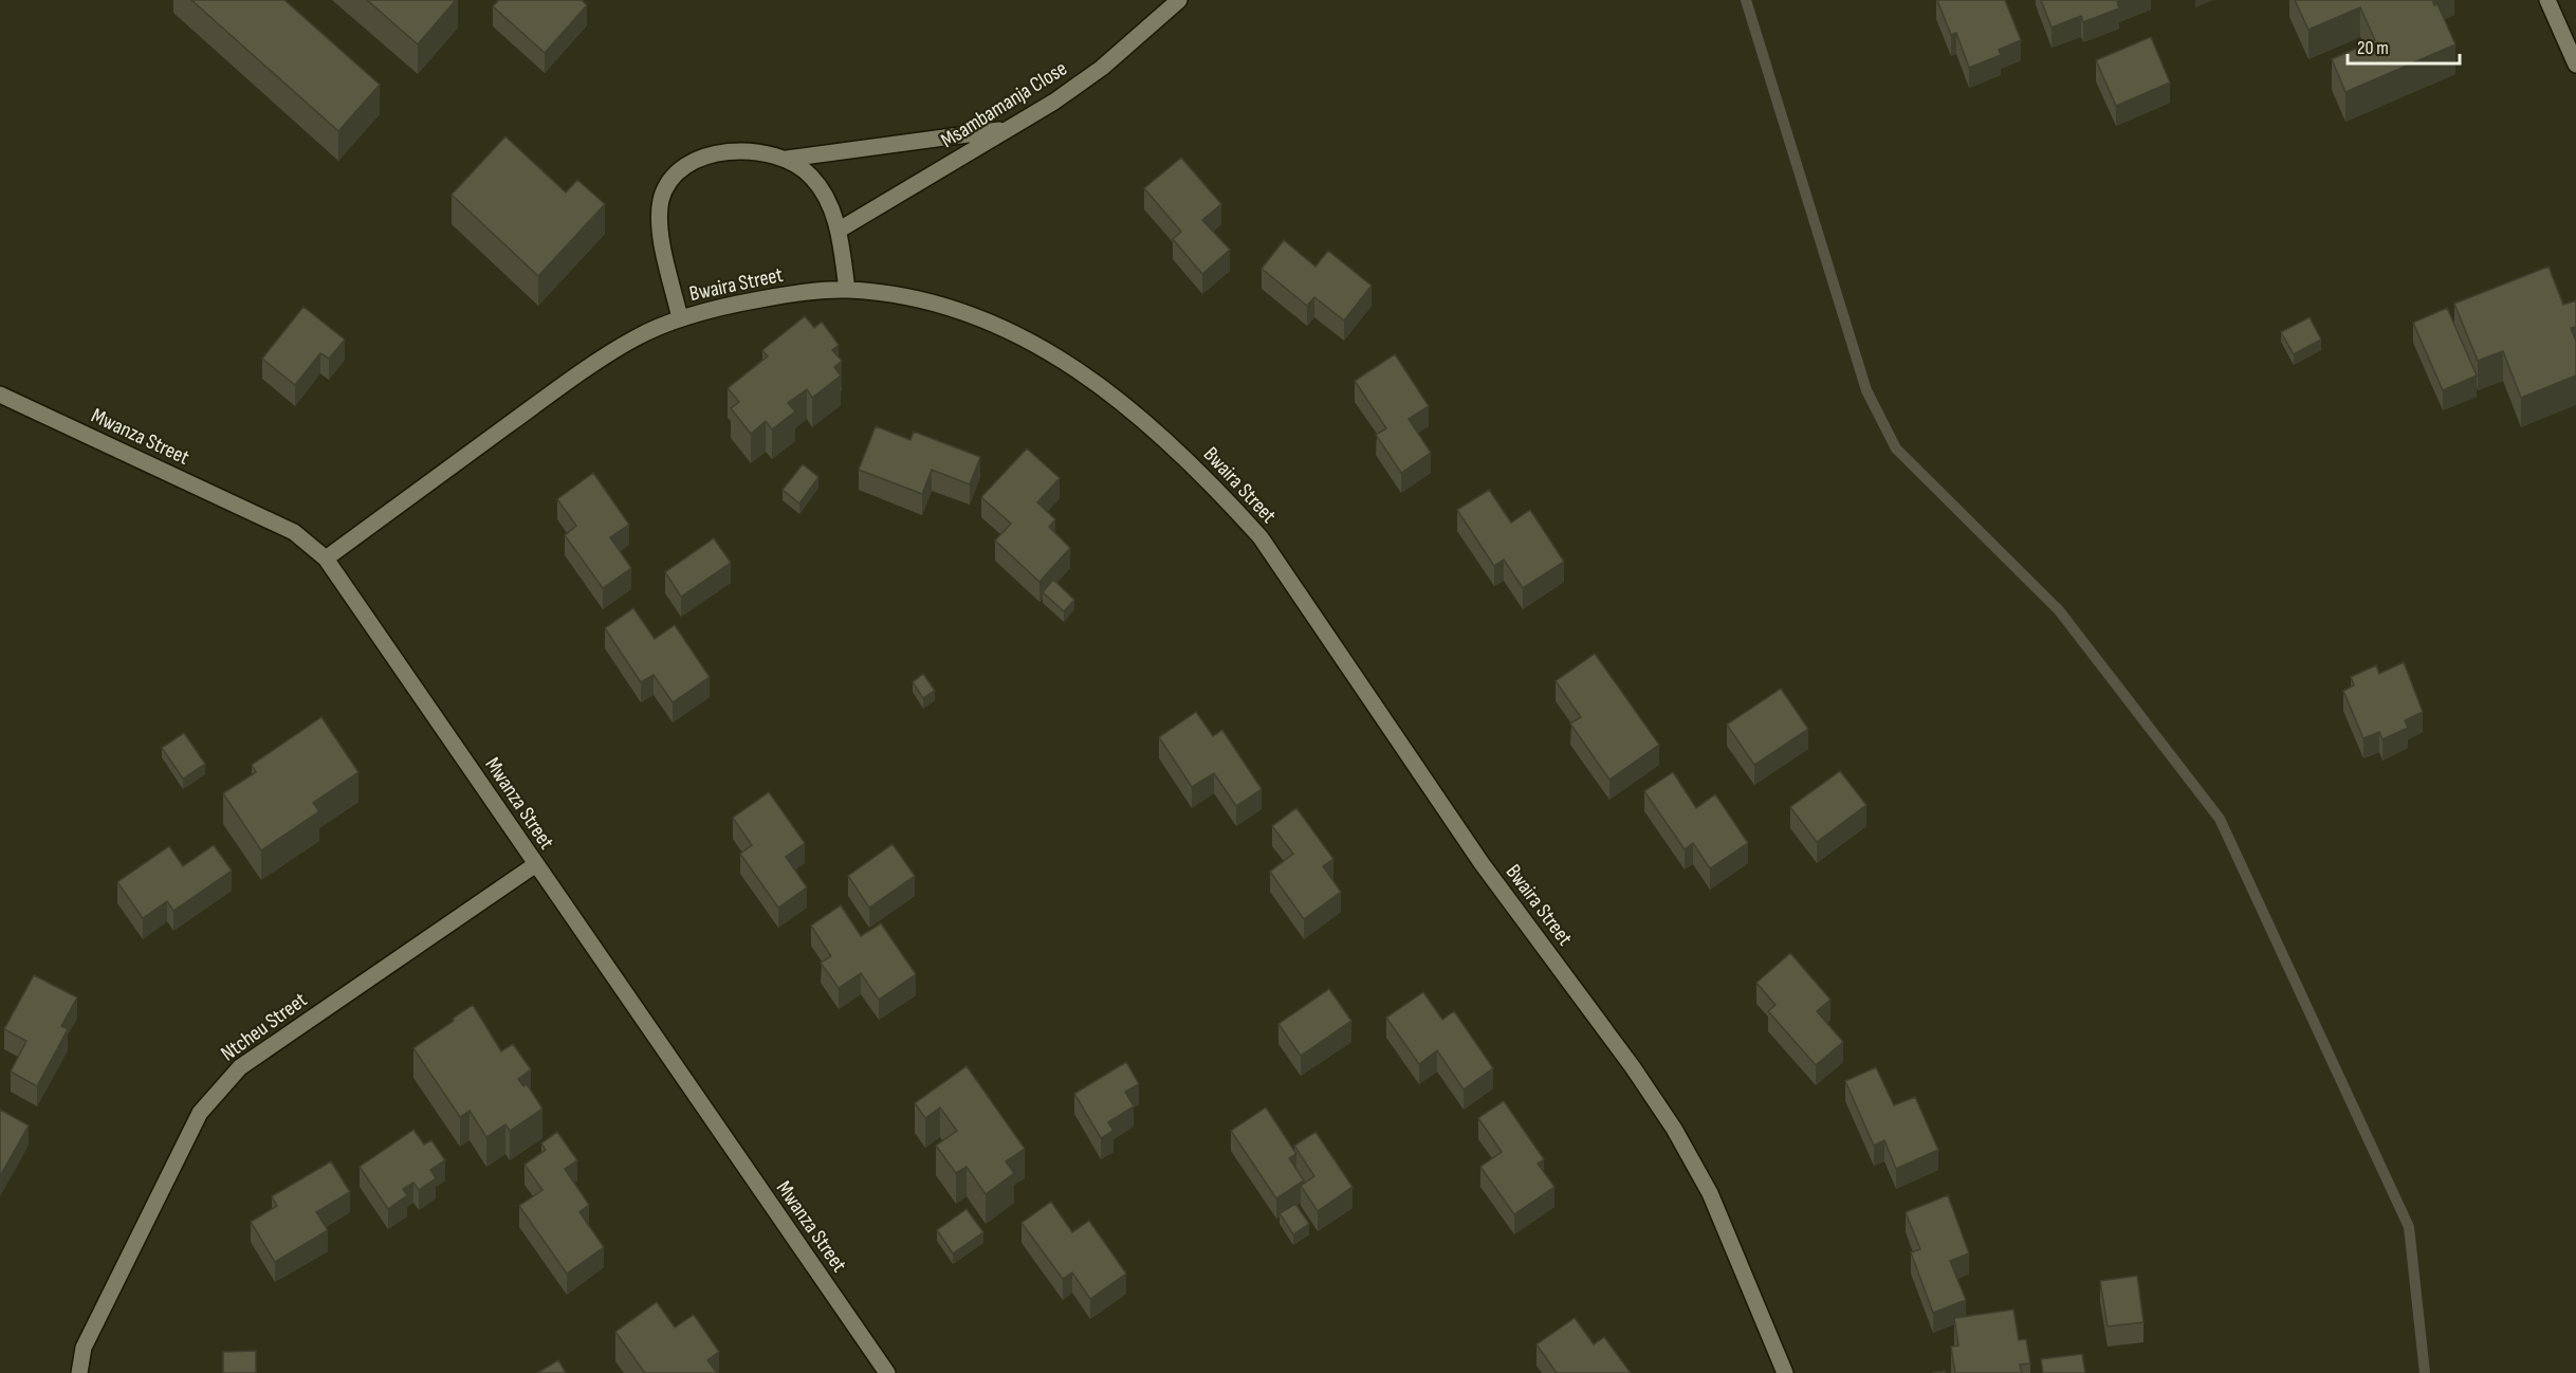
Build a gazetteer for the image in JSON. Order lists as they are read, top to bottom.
{
  "streets": {
    "street": [
      "Msambamanja Close",
      "Bwaira Street",
      "Mwanza Street",
      "Ntcheu Street"
    ]
  },
  "crossings": [
    ["Bwaira Street", "Mwanza Street"],
    ["Mwanza Street", "Ntcheu Street"]
  ],
  "scale_bar": "20 m"
}
